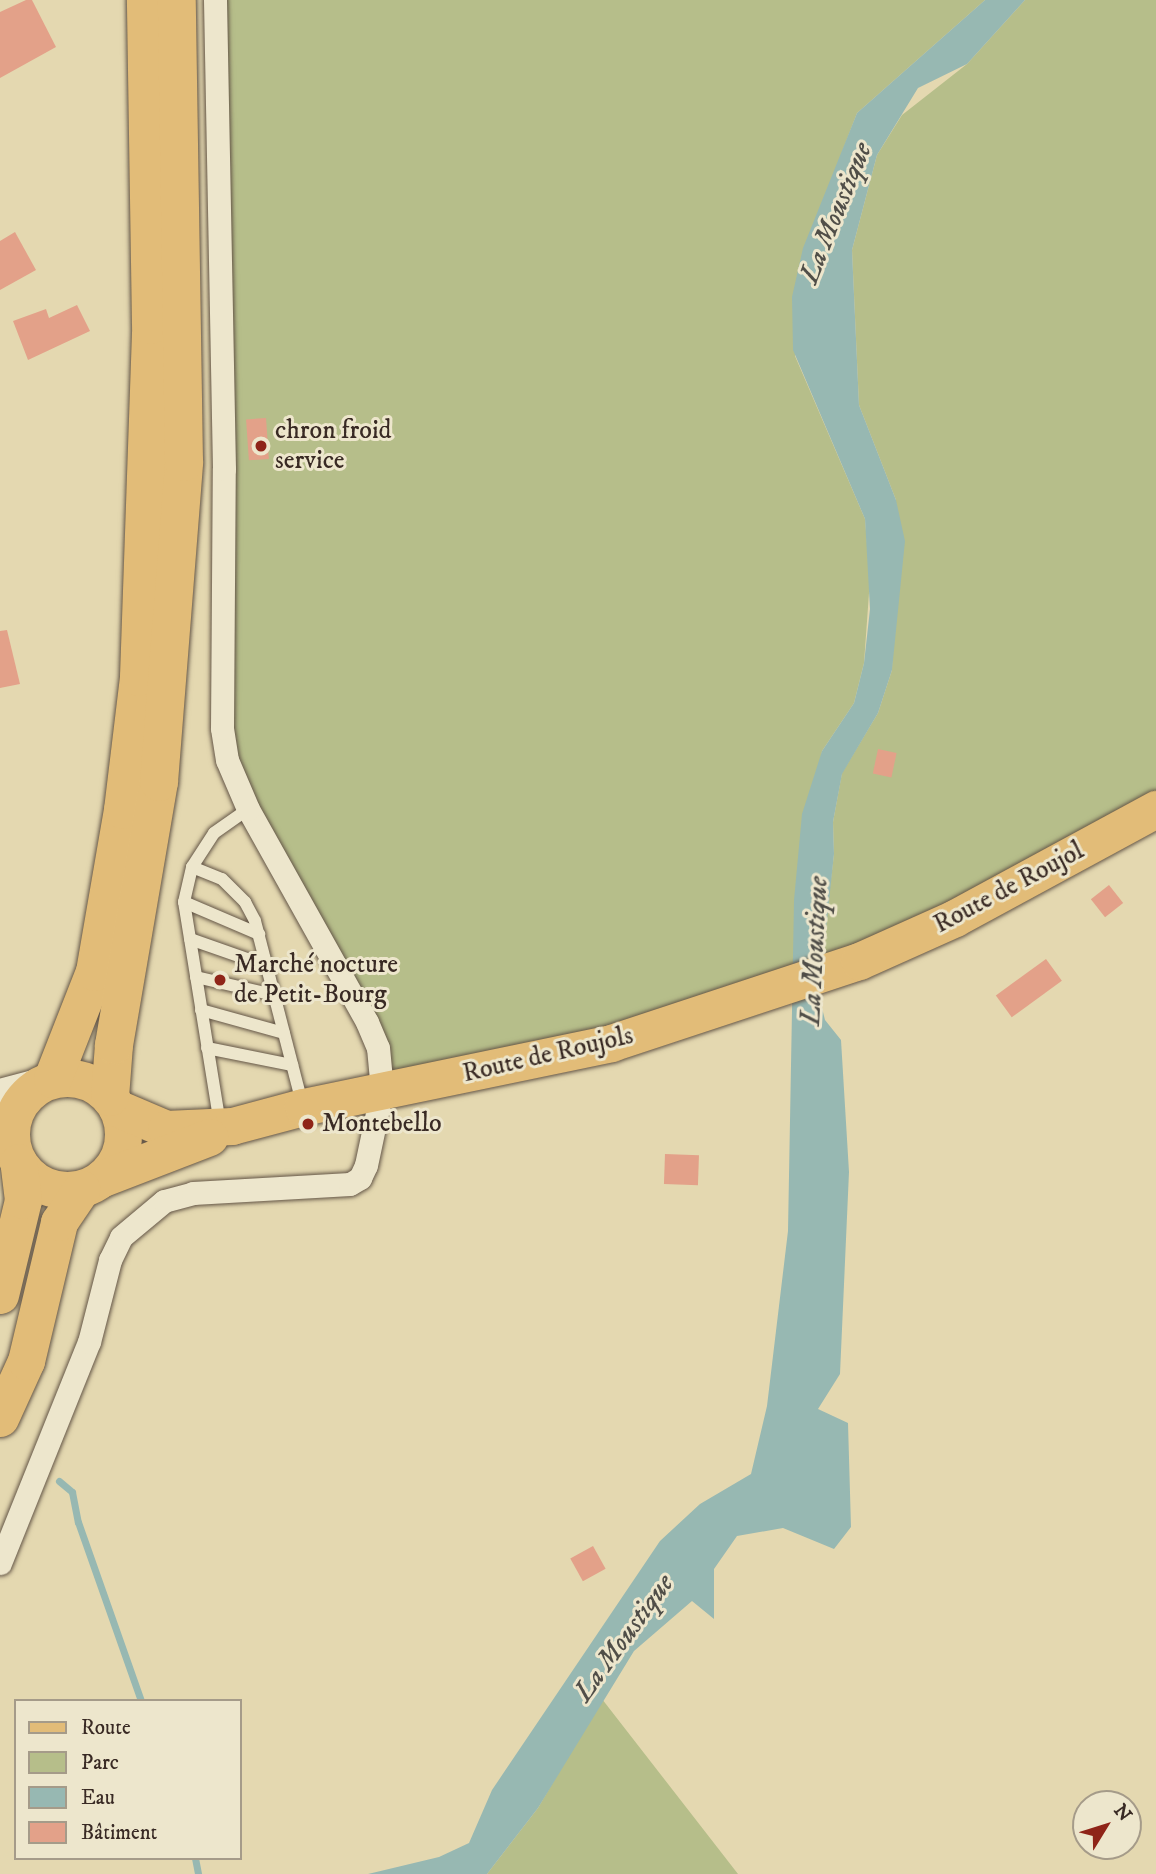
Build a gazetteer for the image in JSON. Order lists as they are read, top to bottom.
{
  "streets": {
    "main road": ["Route de Roujol", "Route de Roujols"]
  },
  "crossings": [
    ["Route de Roujol", "Route de Roujols"]
  ],
  "water": ["La Moustique"],
  "places": ["chron froid service", "Marché nocture de Petit-Bourg", "Montebello"],
  "legend": [
    "Route",
    "Parc",
    "Eau",
    "Bâtiment"
  ],
  "north": "top right"
}
